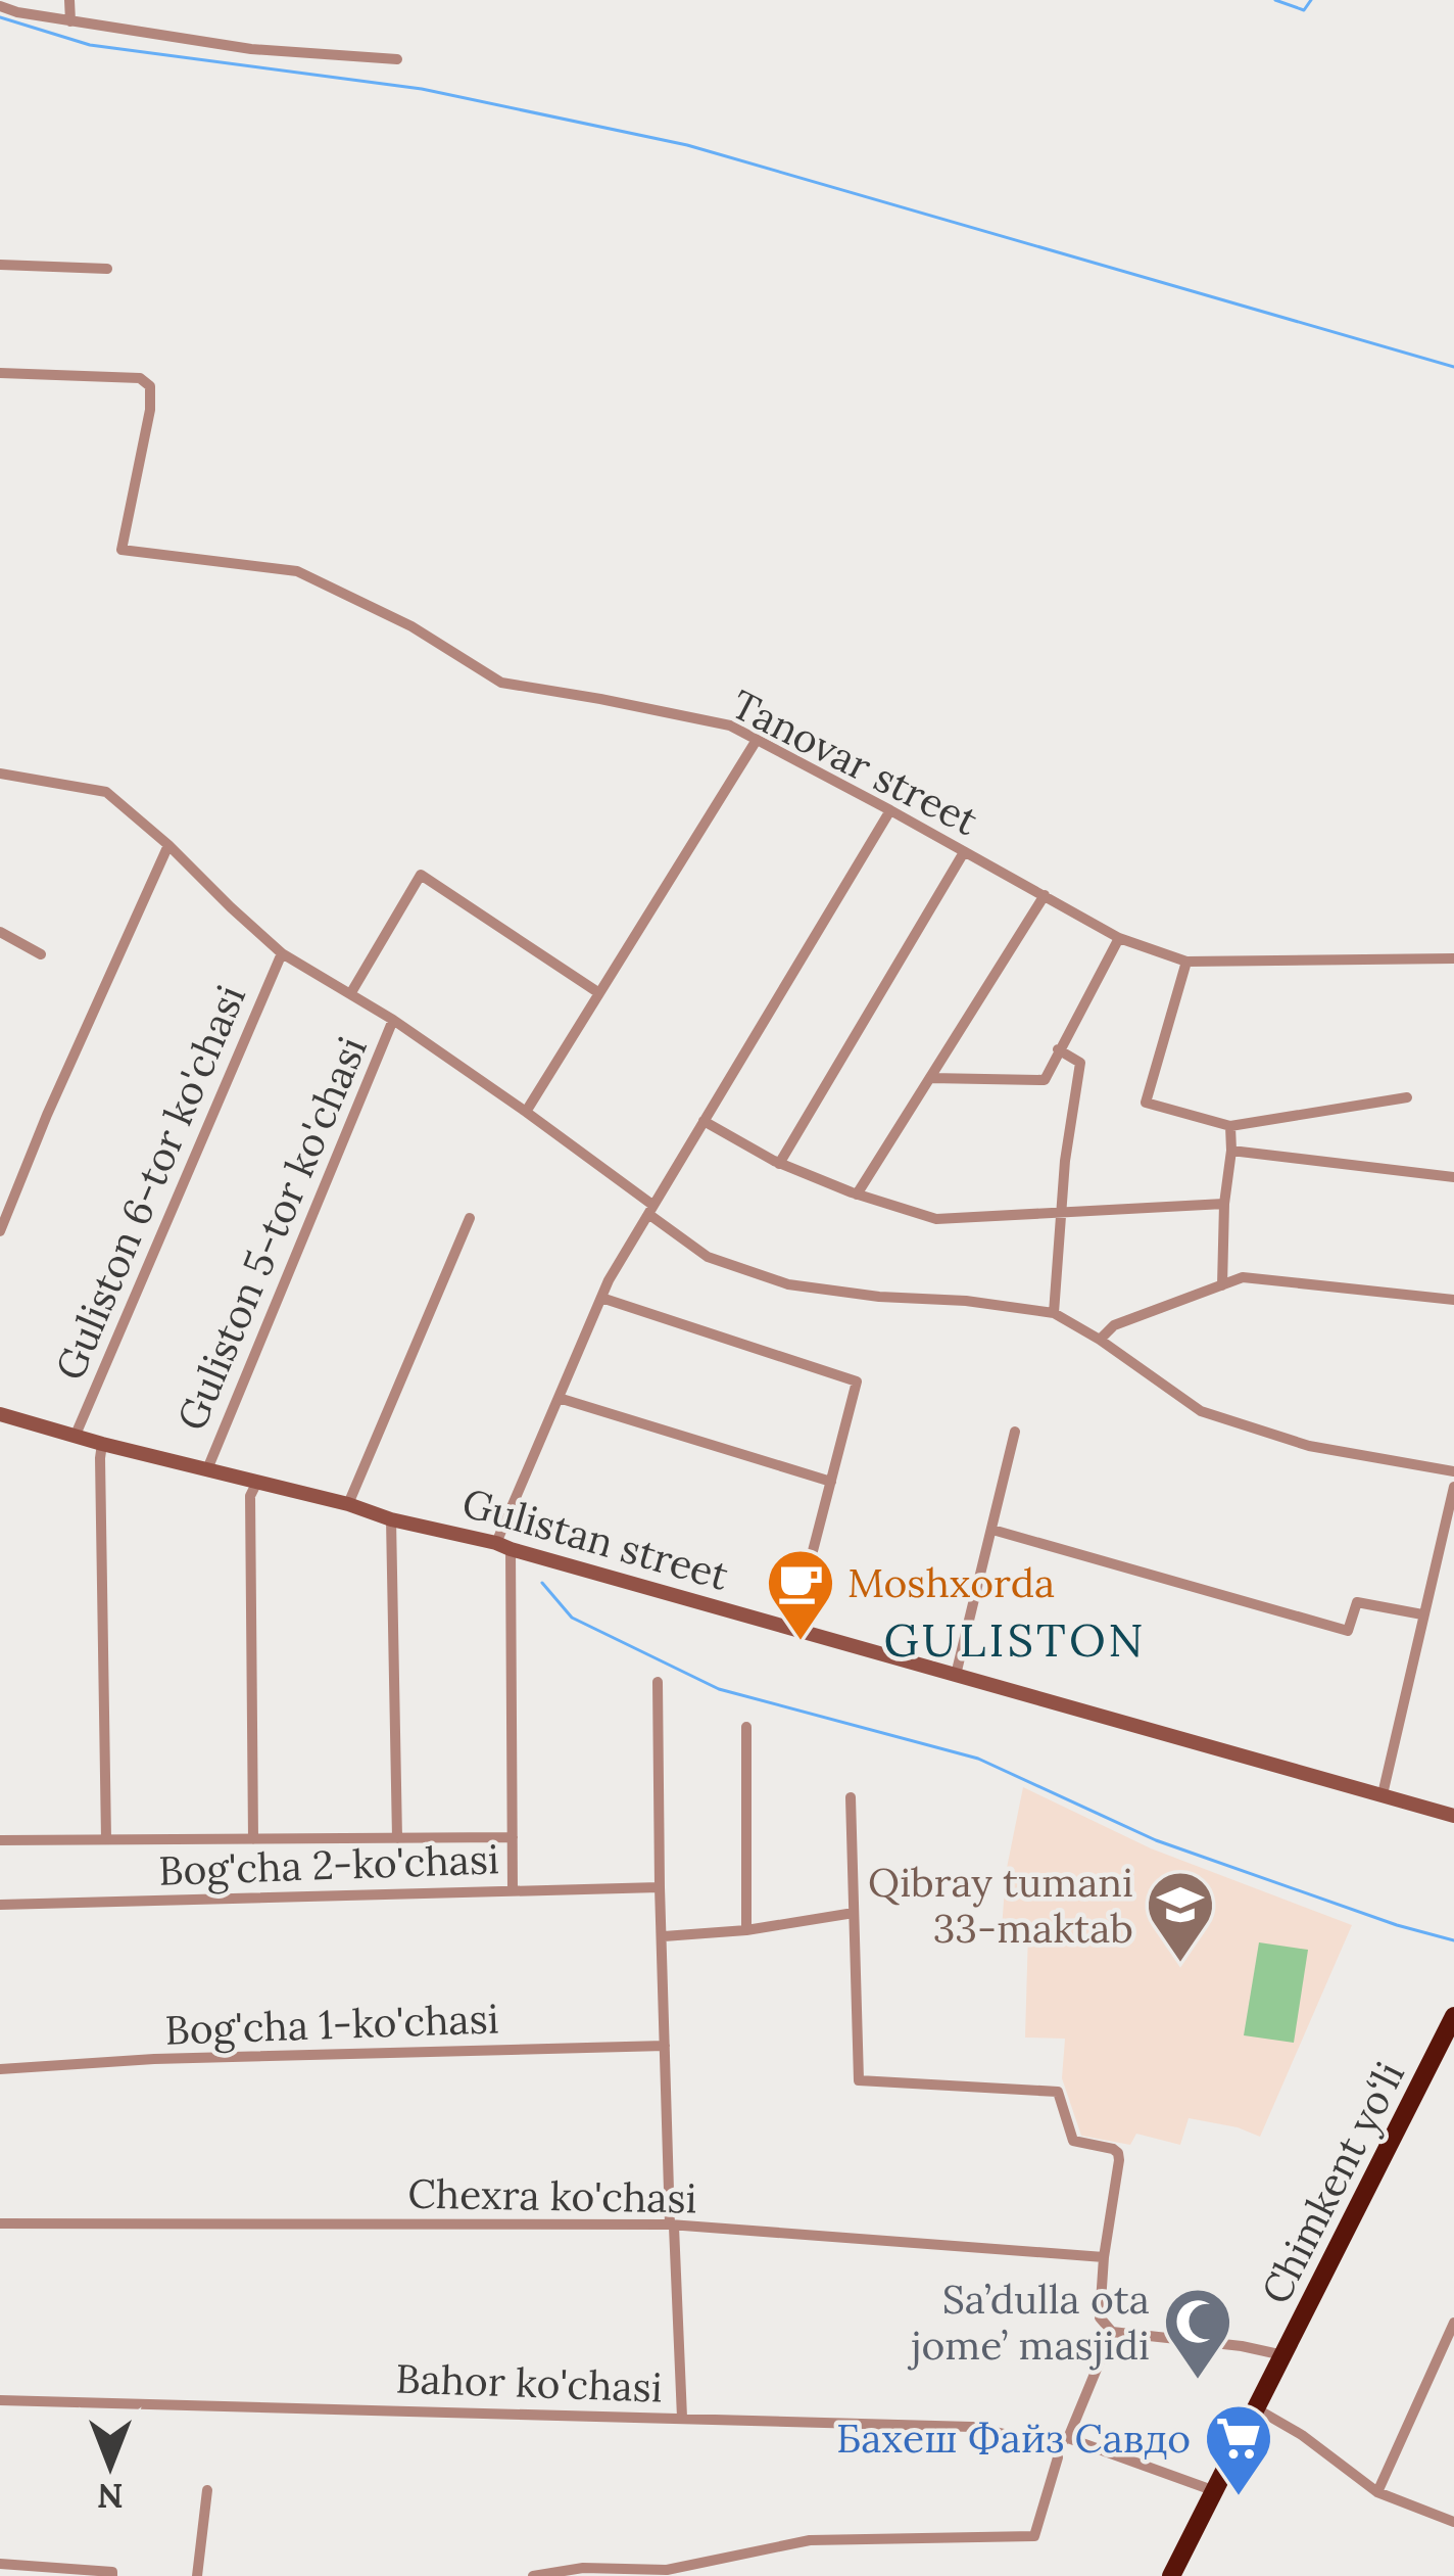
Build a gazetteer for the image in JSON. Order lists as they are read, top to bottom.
{
  "streets": {
    "highway": ["Chimkent yo‘li"],
    "main road": ["Gulistan street"],
    "street": [
      "Tanovar street",
      "Guliston 6-tor ko'chasi",
      "Guliston 5-tor ko'chasi",
      "Bog'cha 2-ko'chasi",
      "Bog'cha 1-ko'chasi",
      "Chexra ko'chasi",
      "Bahor ko'chasi"
    ]
  },
  "crossings": [
    ["Guliston 6-tor ko'chasi", "Gulistan street"],
    ["Guliston 5-tor ko'chasi", "Gulistan street"]
  ],
  "districts": ["GULISTON"],
  "places": {
    "cafe": ["Moshxorda"],
    "school or university": ["Qibray tumani 33-maktab"],
    "mosque": ["Sa’dulla ota jome’ masjidi"],
    "supermarket": ["Бахеш Файз Савдо"]
  },
  "north": "bottom"
}
